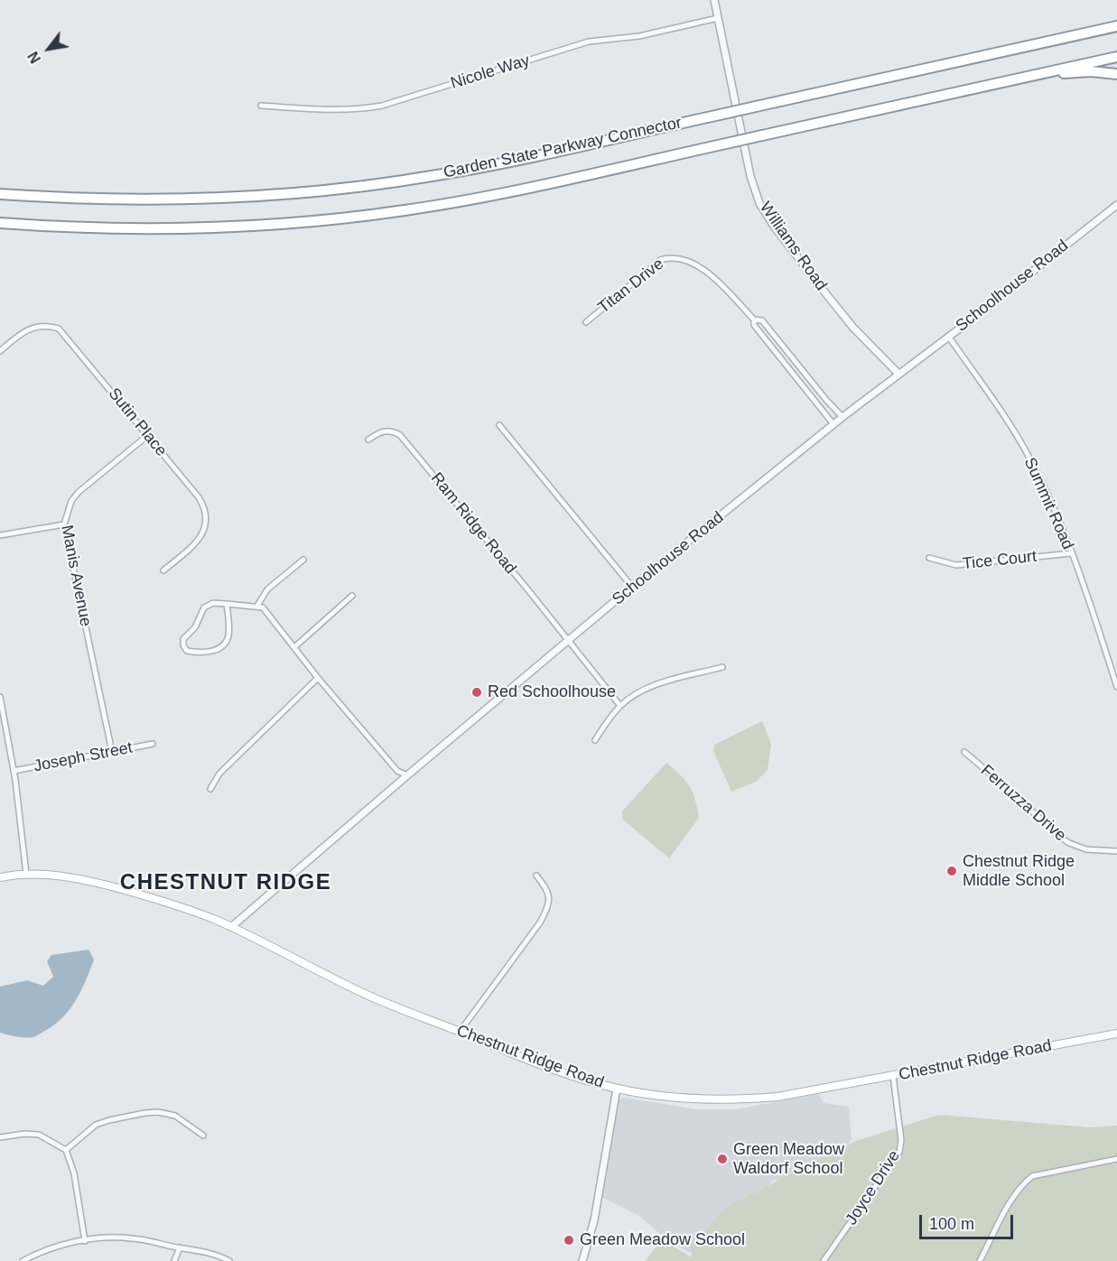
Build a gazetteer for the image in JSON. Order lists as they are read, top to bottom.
{
  "streets": {
    "highway": ["Garden State Parkway Connector"],
    "main road": ["Chestnut Ridge Road"],
    "street": [
      "Nicole Way",
      "Williams Road",
      "Titan Drive",
      "Schoolhouse Road",
      "Sutin Place",
      "Summit Road",
      "Ram Ridge Road",
      "Tice Court",
      "Manis Avenue",
      "Joseph Street",
      "Ferruzza Drive",
      "Joyce Drive"
    ]
  },
  "crossings": [
    ["Nicole Way", "Williams Road"],
    ["Williams Road", "Schoolhouse Road"],
    ["Titan Drive", "Schoolhouse Road"],
    ["Schoolhouse Road", "Summit Road"],
    ["Schoolhouse Road", "Ram Ridge Road"],
    ["Schoolhouse Road", "Chestnut Ridge Road"],
    ["Sutin Place", "Manis Avenue"],
    ["Summit Road", "Tice Court"],
    ["Manis Avenue", "Joseph Street"],
    ["Chestnut Ridge Road", "Joyce Drive"]
  ],
  "districts": ["CHESTNUT RIDGE"],
  "places": [
    "Red Schoolhouse",
    "Chestnut Ridge Middle School",
    "Green Meadow Waldorf School",
    "Green Meadow School"
  ],
  "scale_bar": "100 m",
  "north": "bottom left"
}
